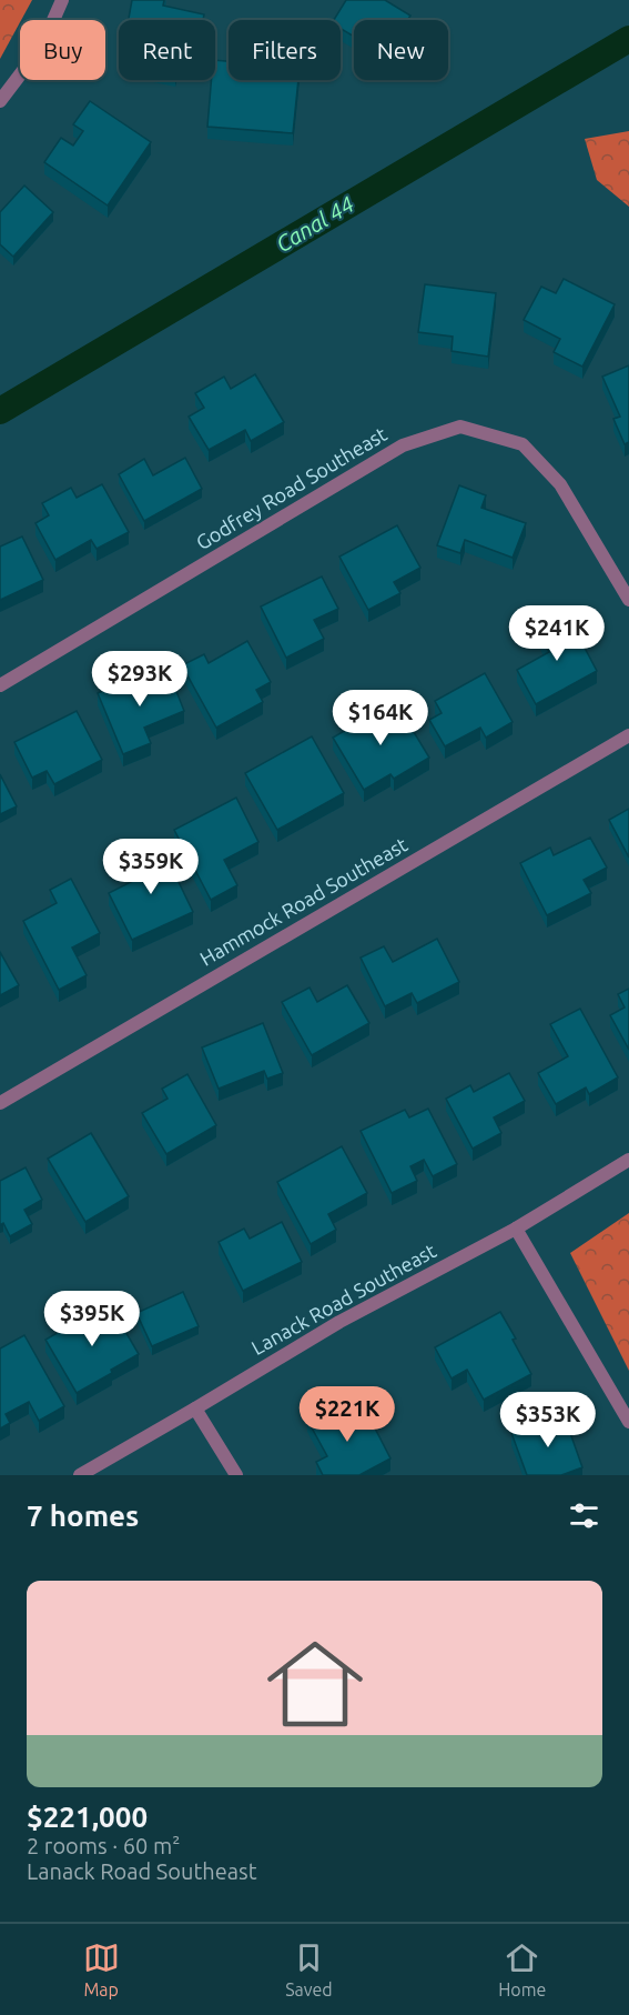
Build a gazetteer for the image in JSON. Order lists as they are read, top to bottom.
{
  "streets": {
    "street": ["Godfrey Road Southeast", "Hammock Road Southeast", "Lanack Road Southeast"]
  },
  "water": ["Canal 44"],
  "page": {
    "chip": [
      "Buy",
      "Rent",
      "Filters",
      "New"
    ],
    "price": [
      "$241K",
      "$293K",
      "$164K",
      "$359K",
      "$395K",
      "$221K",
      "$353K"
    ],
    "heading": "7 homes",
    "list": [
      {
        "name": "$221,000",
        "note": "2 rooms · 60 m² · Lanack Road Southeast"
      }
    ],
    "tabs": ["Map", "Saved", "Home"]
  }
}
